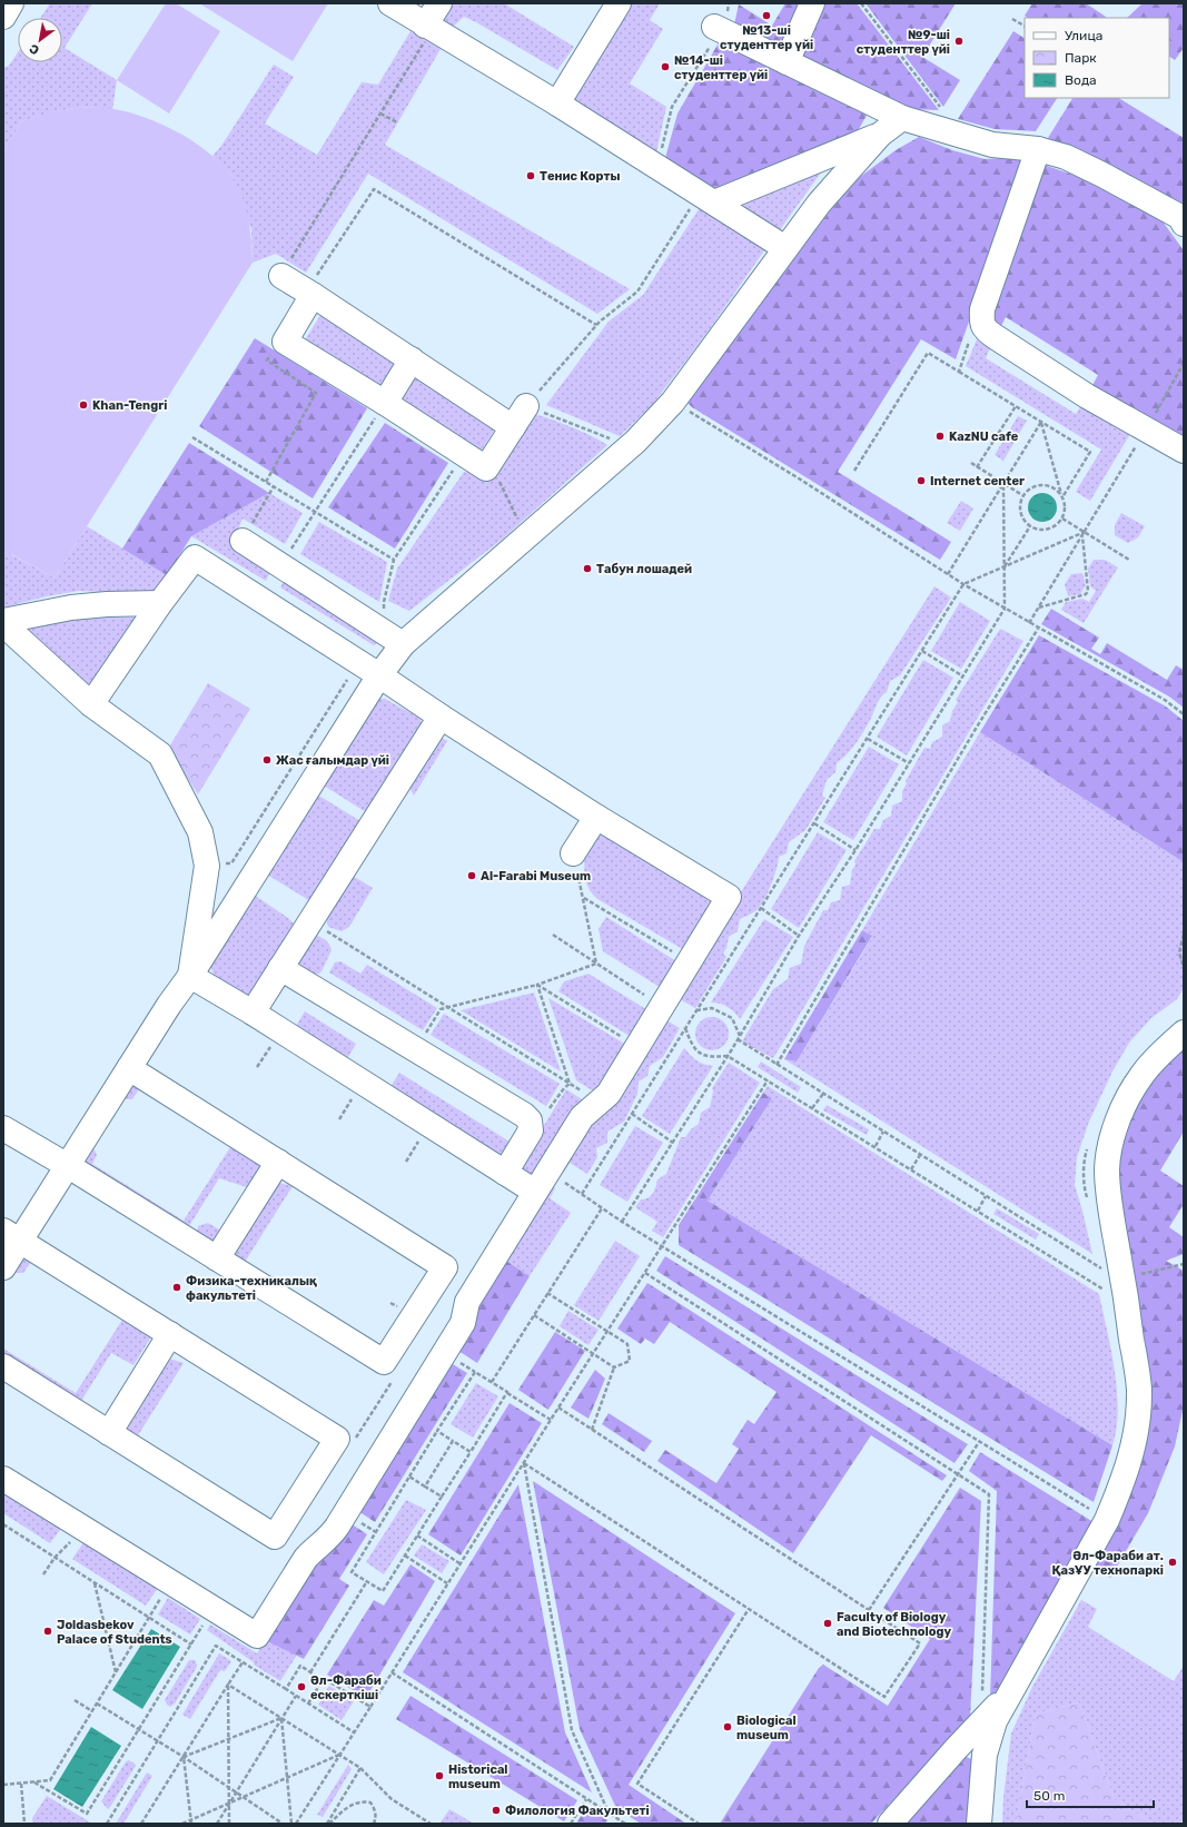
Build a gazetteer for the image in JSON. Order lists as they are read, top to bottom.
{
  "places": [
    "№13-ші студенттер үйі",
    "№9-ші студенттер үйі",
    "№14-ші студенттер үйі",
    "Тенис Корты",
    "Khan-Tengri",
    "KazNU cafe",
    "Internet center",
    "Табун лошадей",
    "Жас ғалымдар үйі",
    "Al-Farabi Museum",
    "Физика-техникалық факультеті",
    "Әл-Фараби ат. ҚазҰУ технопаркі",
    "Faculty of Biology and Biotechnology",
    "Joldasbekov Palace of Students",
    "Әл-Фараби ескерткіші",
    "Biological museum",
    "Historical museum",
    "Филология Факультеті"
  ],
  "legend": ["Улица", "Парк", "Вода"],
  "scale_bar": "50 m",
  "north": "bottom left"
}
